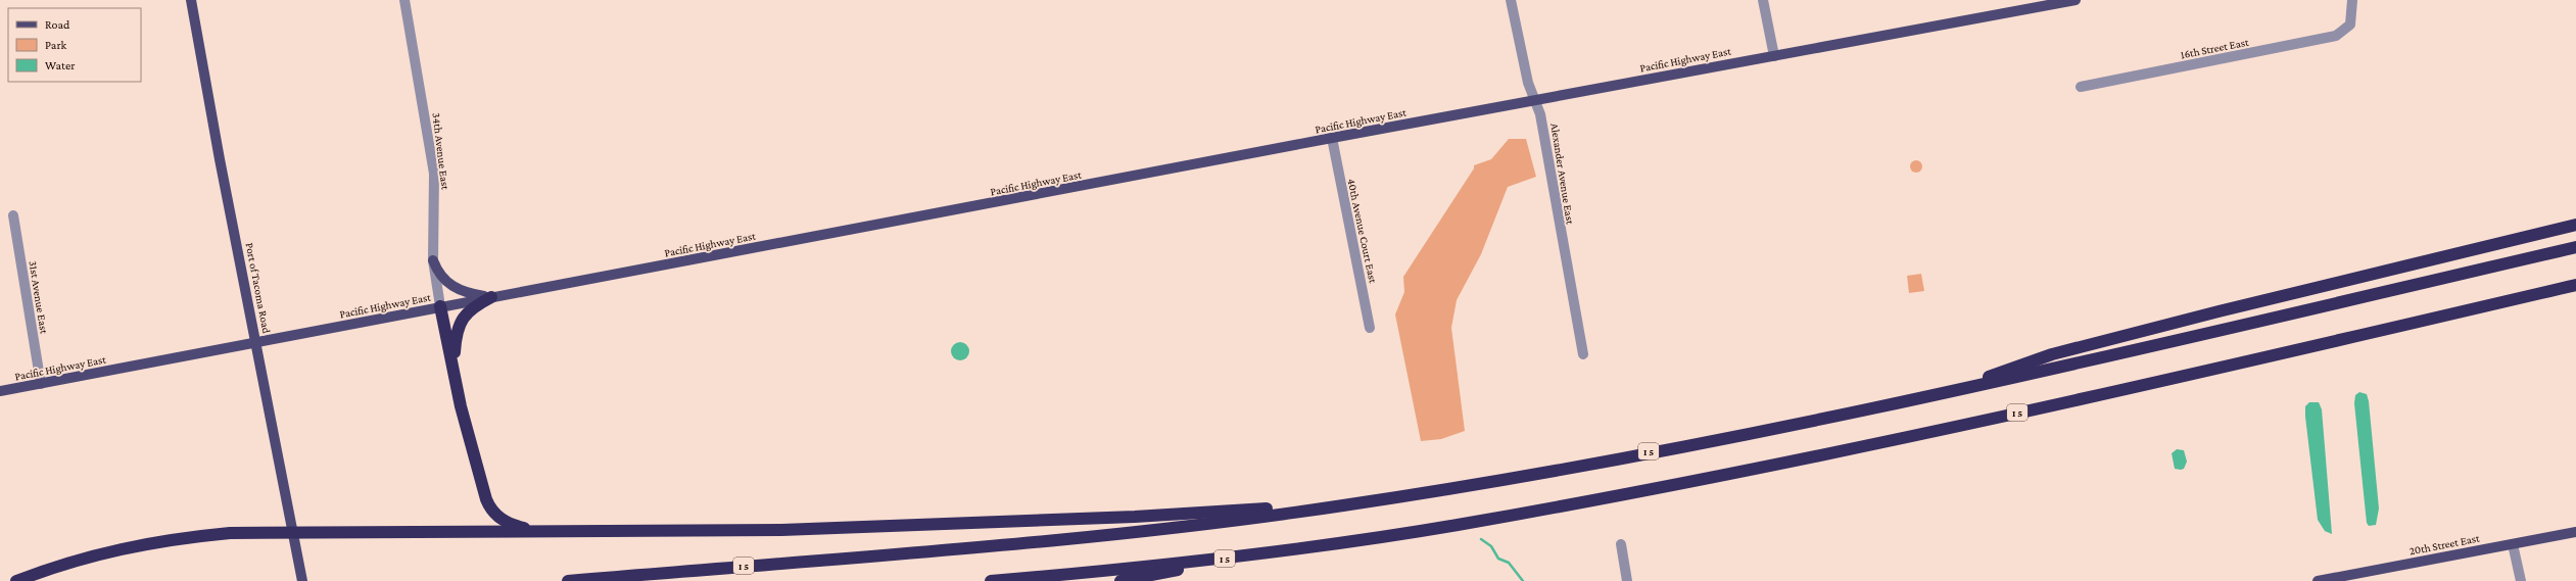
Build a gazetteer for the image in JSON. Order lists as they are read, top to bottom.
{
  "streets": {
    "highway": ["I 5"],
    "main road": ["Pacific Highway East", "Port of Tacoma Road", "20th Street East"],
    "street": [
      "16th Street East",
      "34th Avenue East",
      "Alexander Avenue East",
      "40th Avenue Court East",
      "31st Avenue East"
    ]
  },
  "crossings": [
    ["Pacific Highway East", "34th Avenue East"],
    ["Pacific Highway East", "Alexander Avenue East"],
    ["Pacific Highway East", "40th Avenue Court East"],
    ["Pacific Highway East", "Port of Tacoma Road"],
    ["Pacific Highway East", "31st Avenue East"]
  ],
  "legend": ["Road", "Park", "Water"]
}
